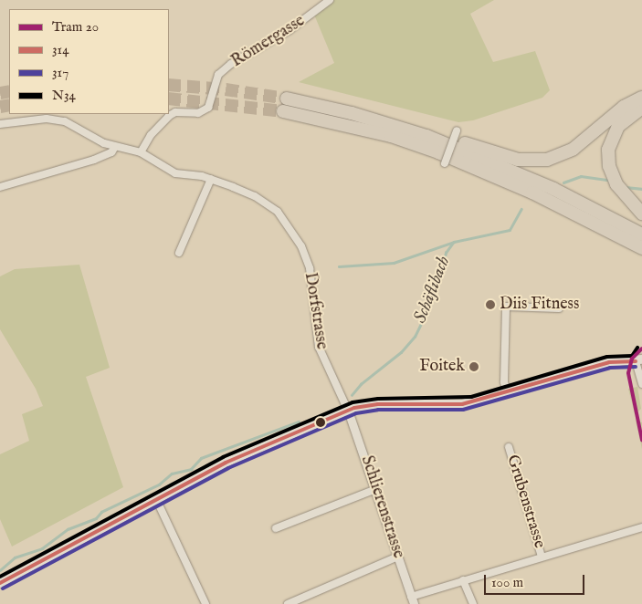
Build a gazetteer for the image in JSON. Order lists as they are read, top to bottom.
{
  "streets": {
    "street": [
      "Römergasse",
      "Dorfstrasse",
      "Grubenstrasse",
      "Schlierenstrasse"
    ]
  },
  "crossings": [
    ["Römergasse", "Dorfstrasse"],
    ["Dorfstrasse", "Schlierenstrasse"]
  ],
  "water": ["Schäflibach"],
  "places": ["Diis Fitness", "Foitek"],
  "lines": [
    "transit line N34",
    "tram line 20",
    "transit line 314",
    "transit line 317"
  ],
  "legend": [
    "Tram 20",
    "314",
    "317",
    "N34"
  ],
  "scale_bar": "100 m"
}
